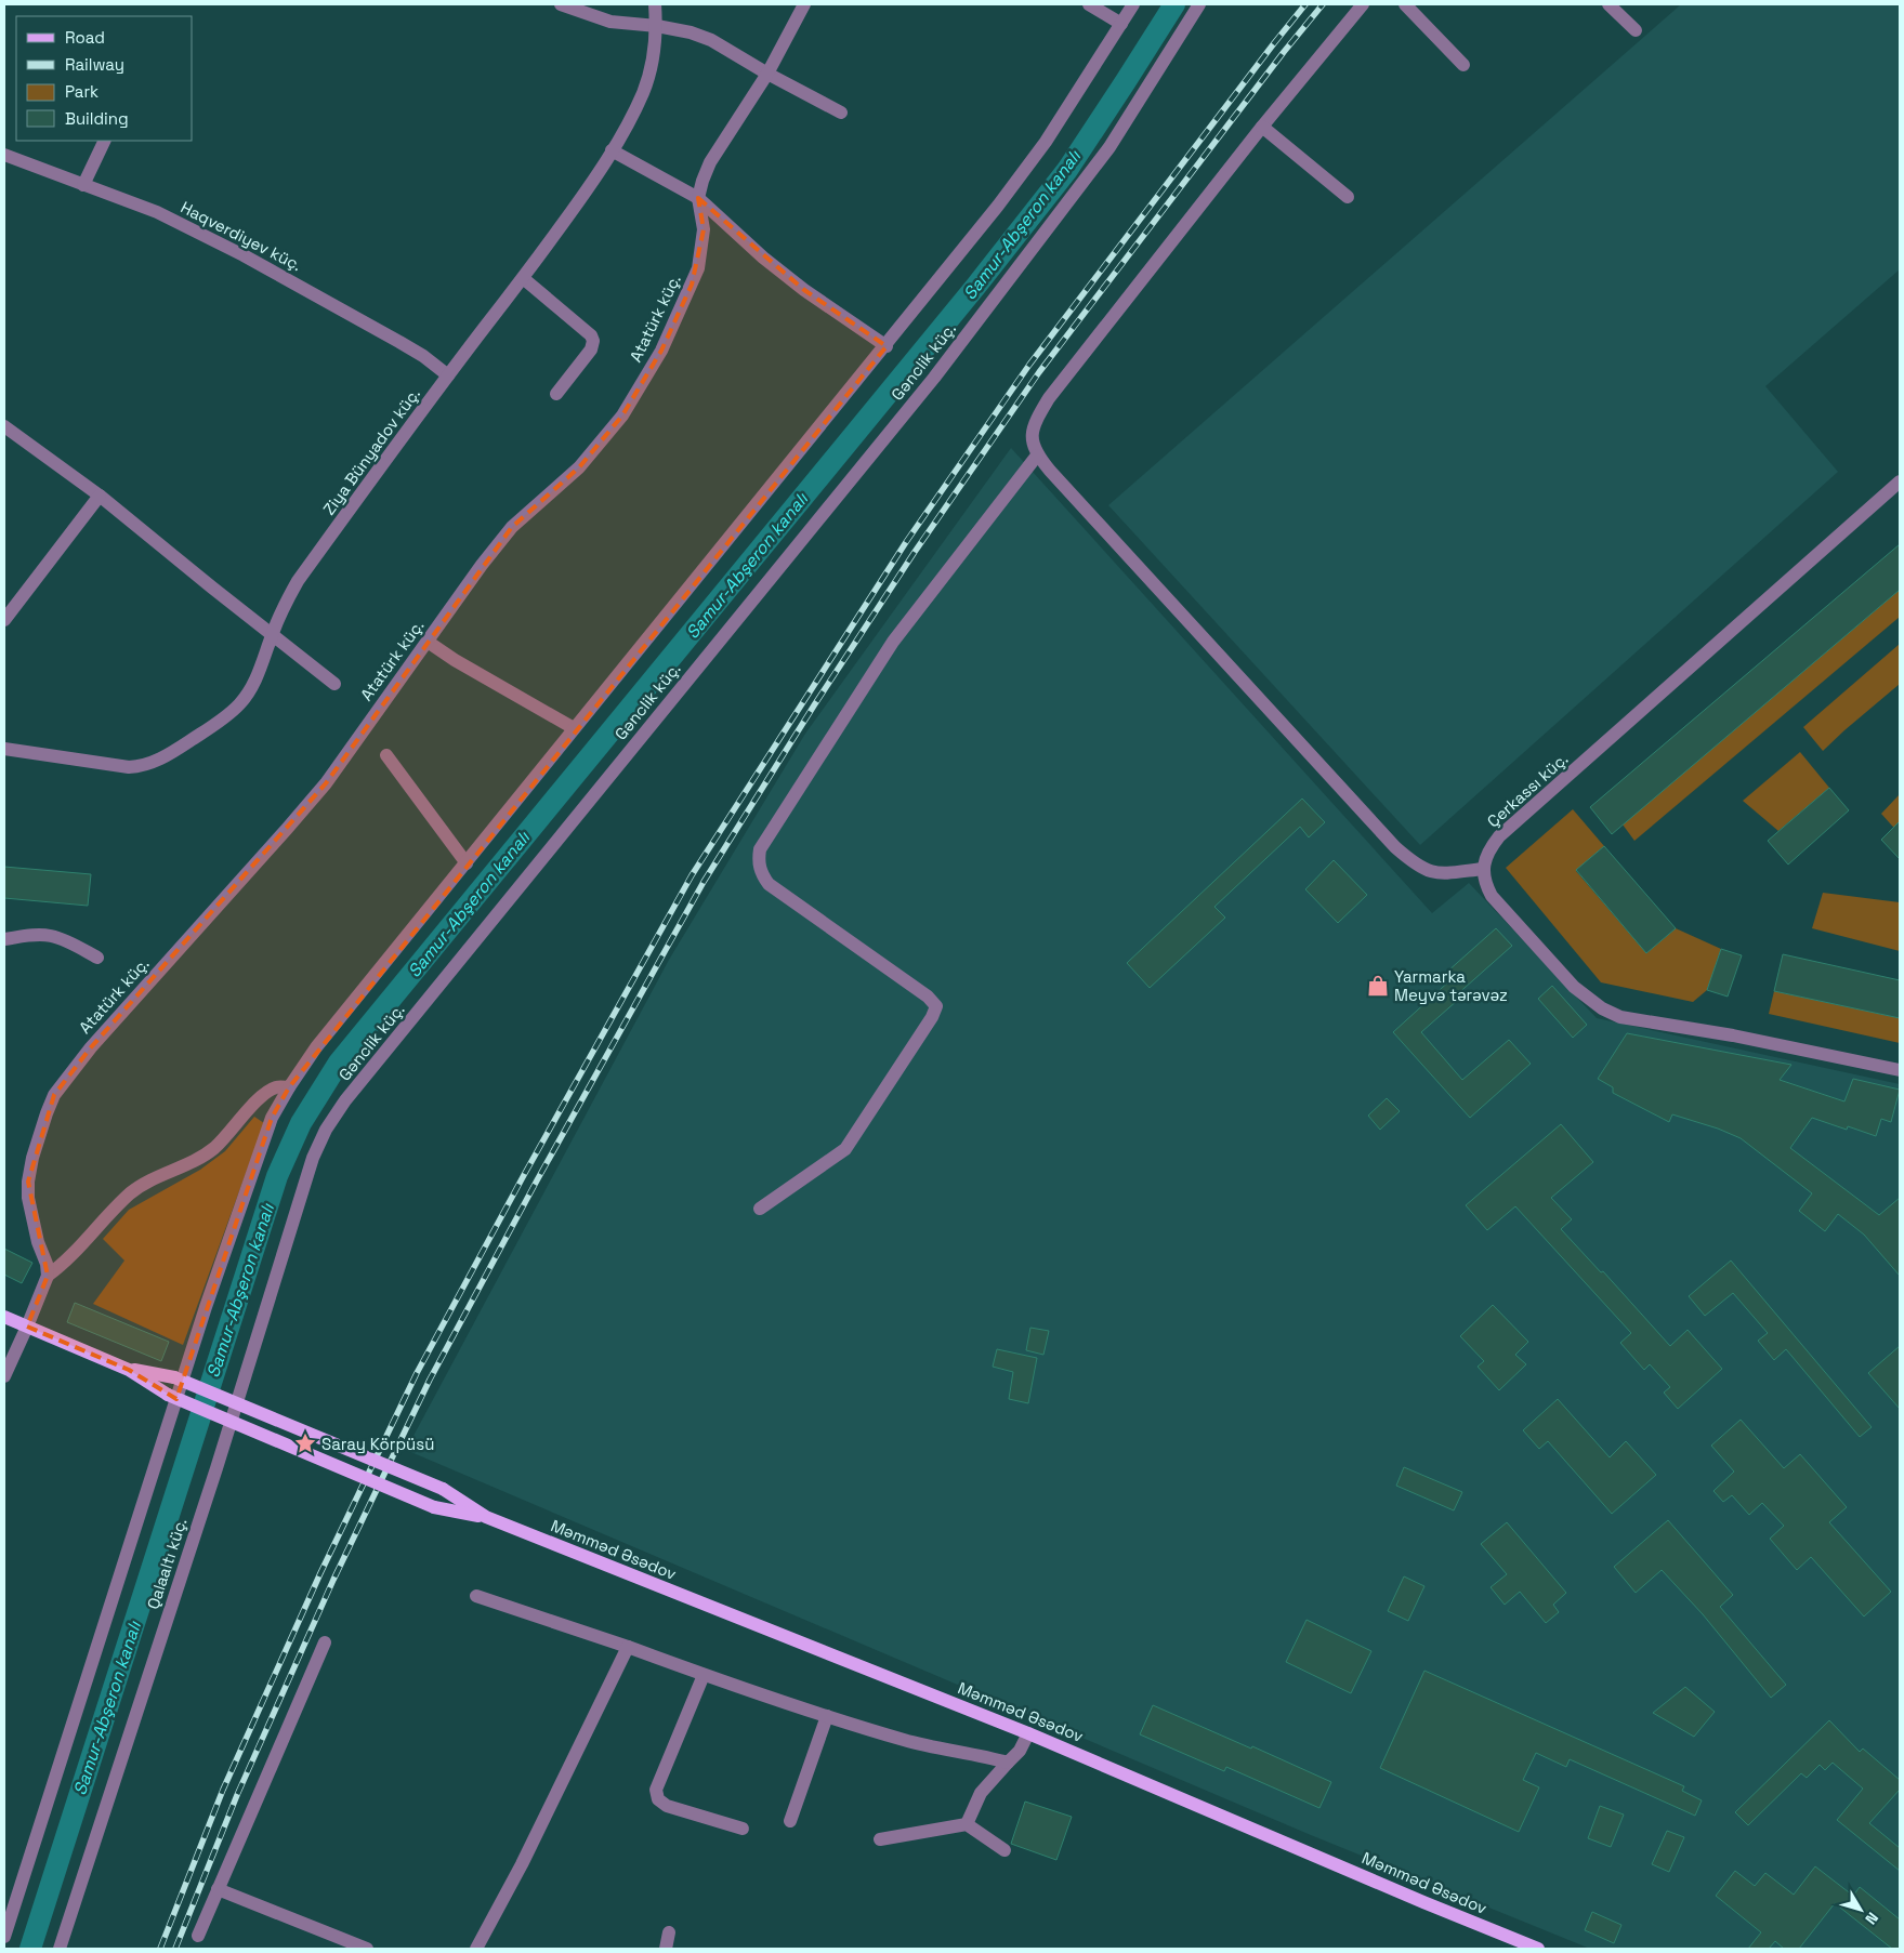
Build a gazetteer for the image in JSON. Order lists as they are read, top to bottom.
{
  "streets": {
    "main road": ["Məmməd Əsədov"],
    "street": [
      "Haqverdiyev küç.",
      "Atatürk küç.",
      "Gənclik küç.",
      "Ziya Bünyadov küç.",
      "Çerkassı küç.",
      "Qalaaltı küç."
    ]
  },
  "crossings": [
    ["Haqverdiyev küç.", "Ziya Bünyadov küç."],
    ["Gənclik küç.", "Qalaaltı küç."]
  ],
  "water": ["Samur-Abşeron kanalı"],
  "places": {
    "shop": ["Yarmarka Meyvә tәrәvәz"],
    "place": ["Saray Körpüsü"]
  },
  "legend": [
    "Road",
    "Railway",
    "Park",
    "Building"
  ],
  "north": "bottom right"
}
